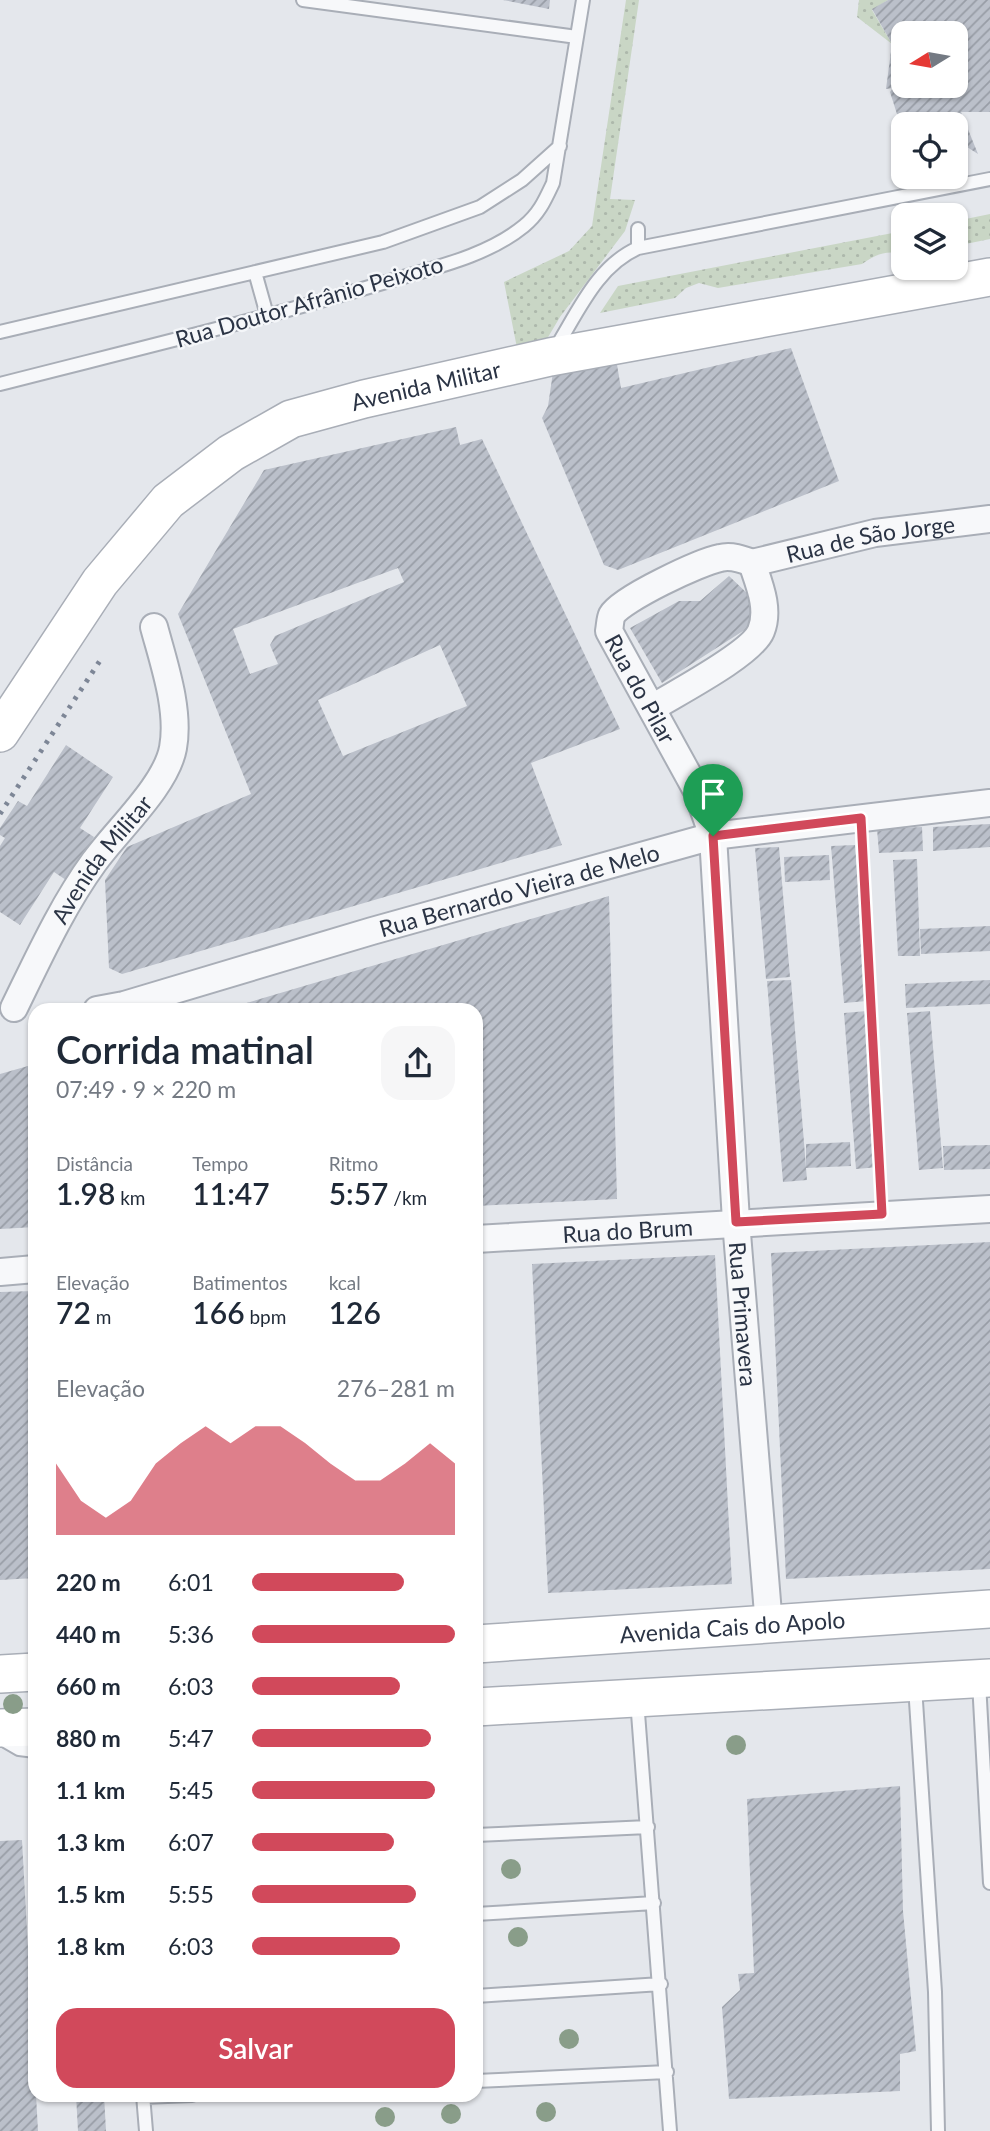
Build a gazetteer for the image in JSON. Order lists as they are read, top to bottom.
{
  "streets": {
    "main road": ["Avenida Militar", "Avenida Cais do Apolo"],
    "street": [
      "Rua de São Jorge",
      "Rua do Pilar",
      "Rua Bernardo Vieira de Melo",
      "Rua do Brum",
      "Rua Primavera"
    ],
    "lane": ["Rua Doutor Afrânio Peixoto"]
  },
  "crossings": [
    ["Rua de São Jorge", "Rua do Pilar"],
    ["Rua do Pilar", "Rua Bernardo Vieira de Melo"],
    ["Rua do Pilar", "Rua Primavera"],
    ["Rua Bernardo Vieira de Melo", "Rua Primavera"],
    ["Rua do Brum", "Rua Primavera"],
    ["Rua Primavera", "Avenida Cais do Apolo"]
  ],
  "north": "left",
  "page": {
    "heading": ["Corrida matinal", "07:49 · 9 × 220 m"],
    "stats": [
      ["Distância", "1.98 km"],
      ["Tempo", "11:47"],
      ["Ritmo", "5:57 /km"],
      ["Elevação", "72 m"],
      ["Batimentos", "166 bpm"],
      ["kcal", "126"]
    ],
    "chart": ["Elevação", "276–281 m"],
    "list": [
      {
        "name": "220 m",
        "note": "6:01"
      },
      {
        "name": "440 m",
        "note": "5:36"
      },
      {
        "name": "660 m",
        "note": "6:03"
      },
      {
        "name": "880 m",
        "note": "5:47"
      },
      {
        "name": "1.1 km",
        "note": "5:45"
      },
      {
        "name": "1.3 km",
        "note": "6:07"
      },
      {
        "name": "1.5 km",
        "note": "5:55"
      },
      {
        "name": "1.8 km",
        "note": "6:03"
      }
    ],
    "buttons": "Salvar"
  }
}
